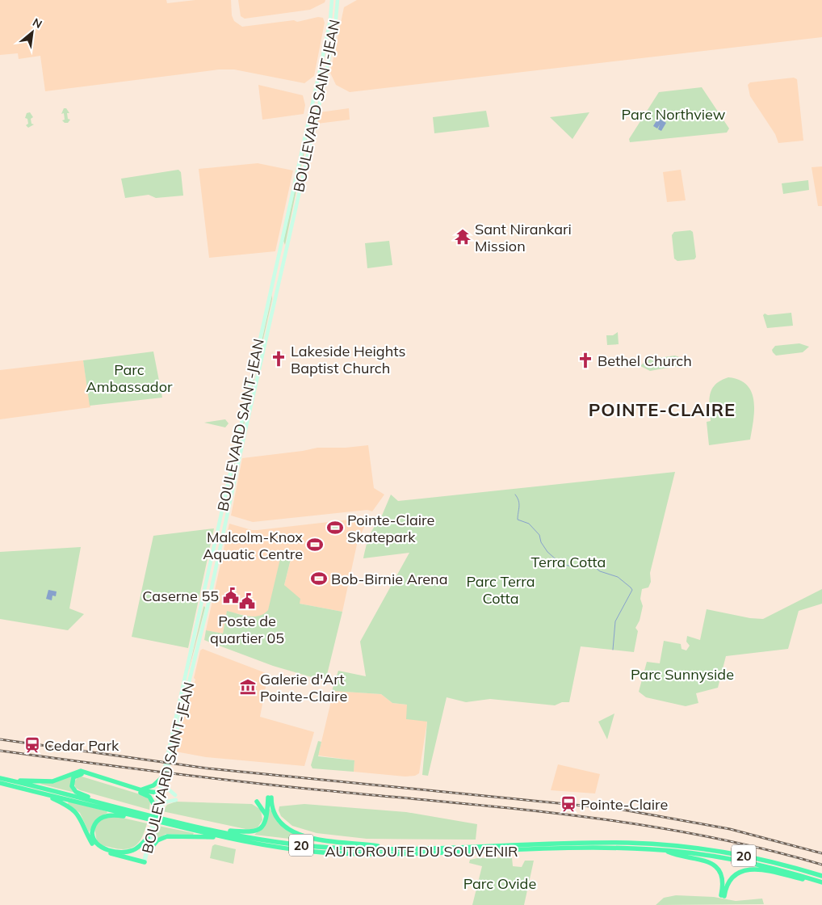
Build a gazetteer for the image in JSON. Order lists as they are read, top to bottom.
{
  "streets": {
    "highway": ["20", "AUTOROUTE DU SOUVENIR"],
    "main road": ["BOULEVARD SAINT-JEAN"]
  },
  "districts": ["POINTE-CLAIRE"],
  "parks": [
    "Parc Northview",
    "Parc Ambassador",
    "Terra Cotta",
    "Parc Terra Cotta",
    "Parc Sunnyside",
    "Parc Ovide"
  ],
  "places": {
    "temple": ["Sant Nirankari Mission"],
    "church": ["Lakeside Heights Baptist Church", "Bethel Church"],
    "sports": ["Pointe-Claire Skatepark", "Malcolm-Knox Aquatic Centre", "Bob-Birnie Arena"],
    "public building": ["Caserne 55", "Poste de quartier 05"],
    "museum": ["Galerie d'Art Pointe-Claire"],
    "station": ["Cedar Park", "Pointe-Claire"]
  },
  "north": "top right"
}
